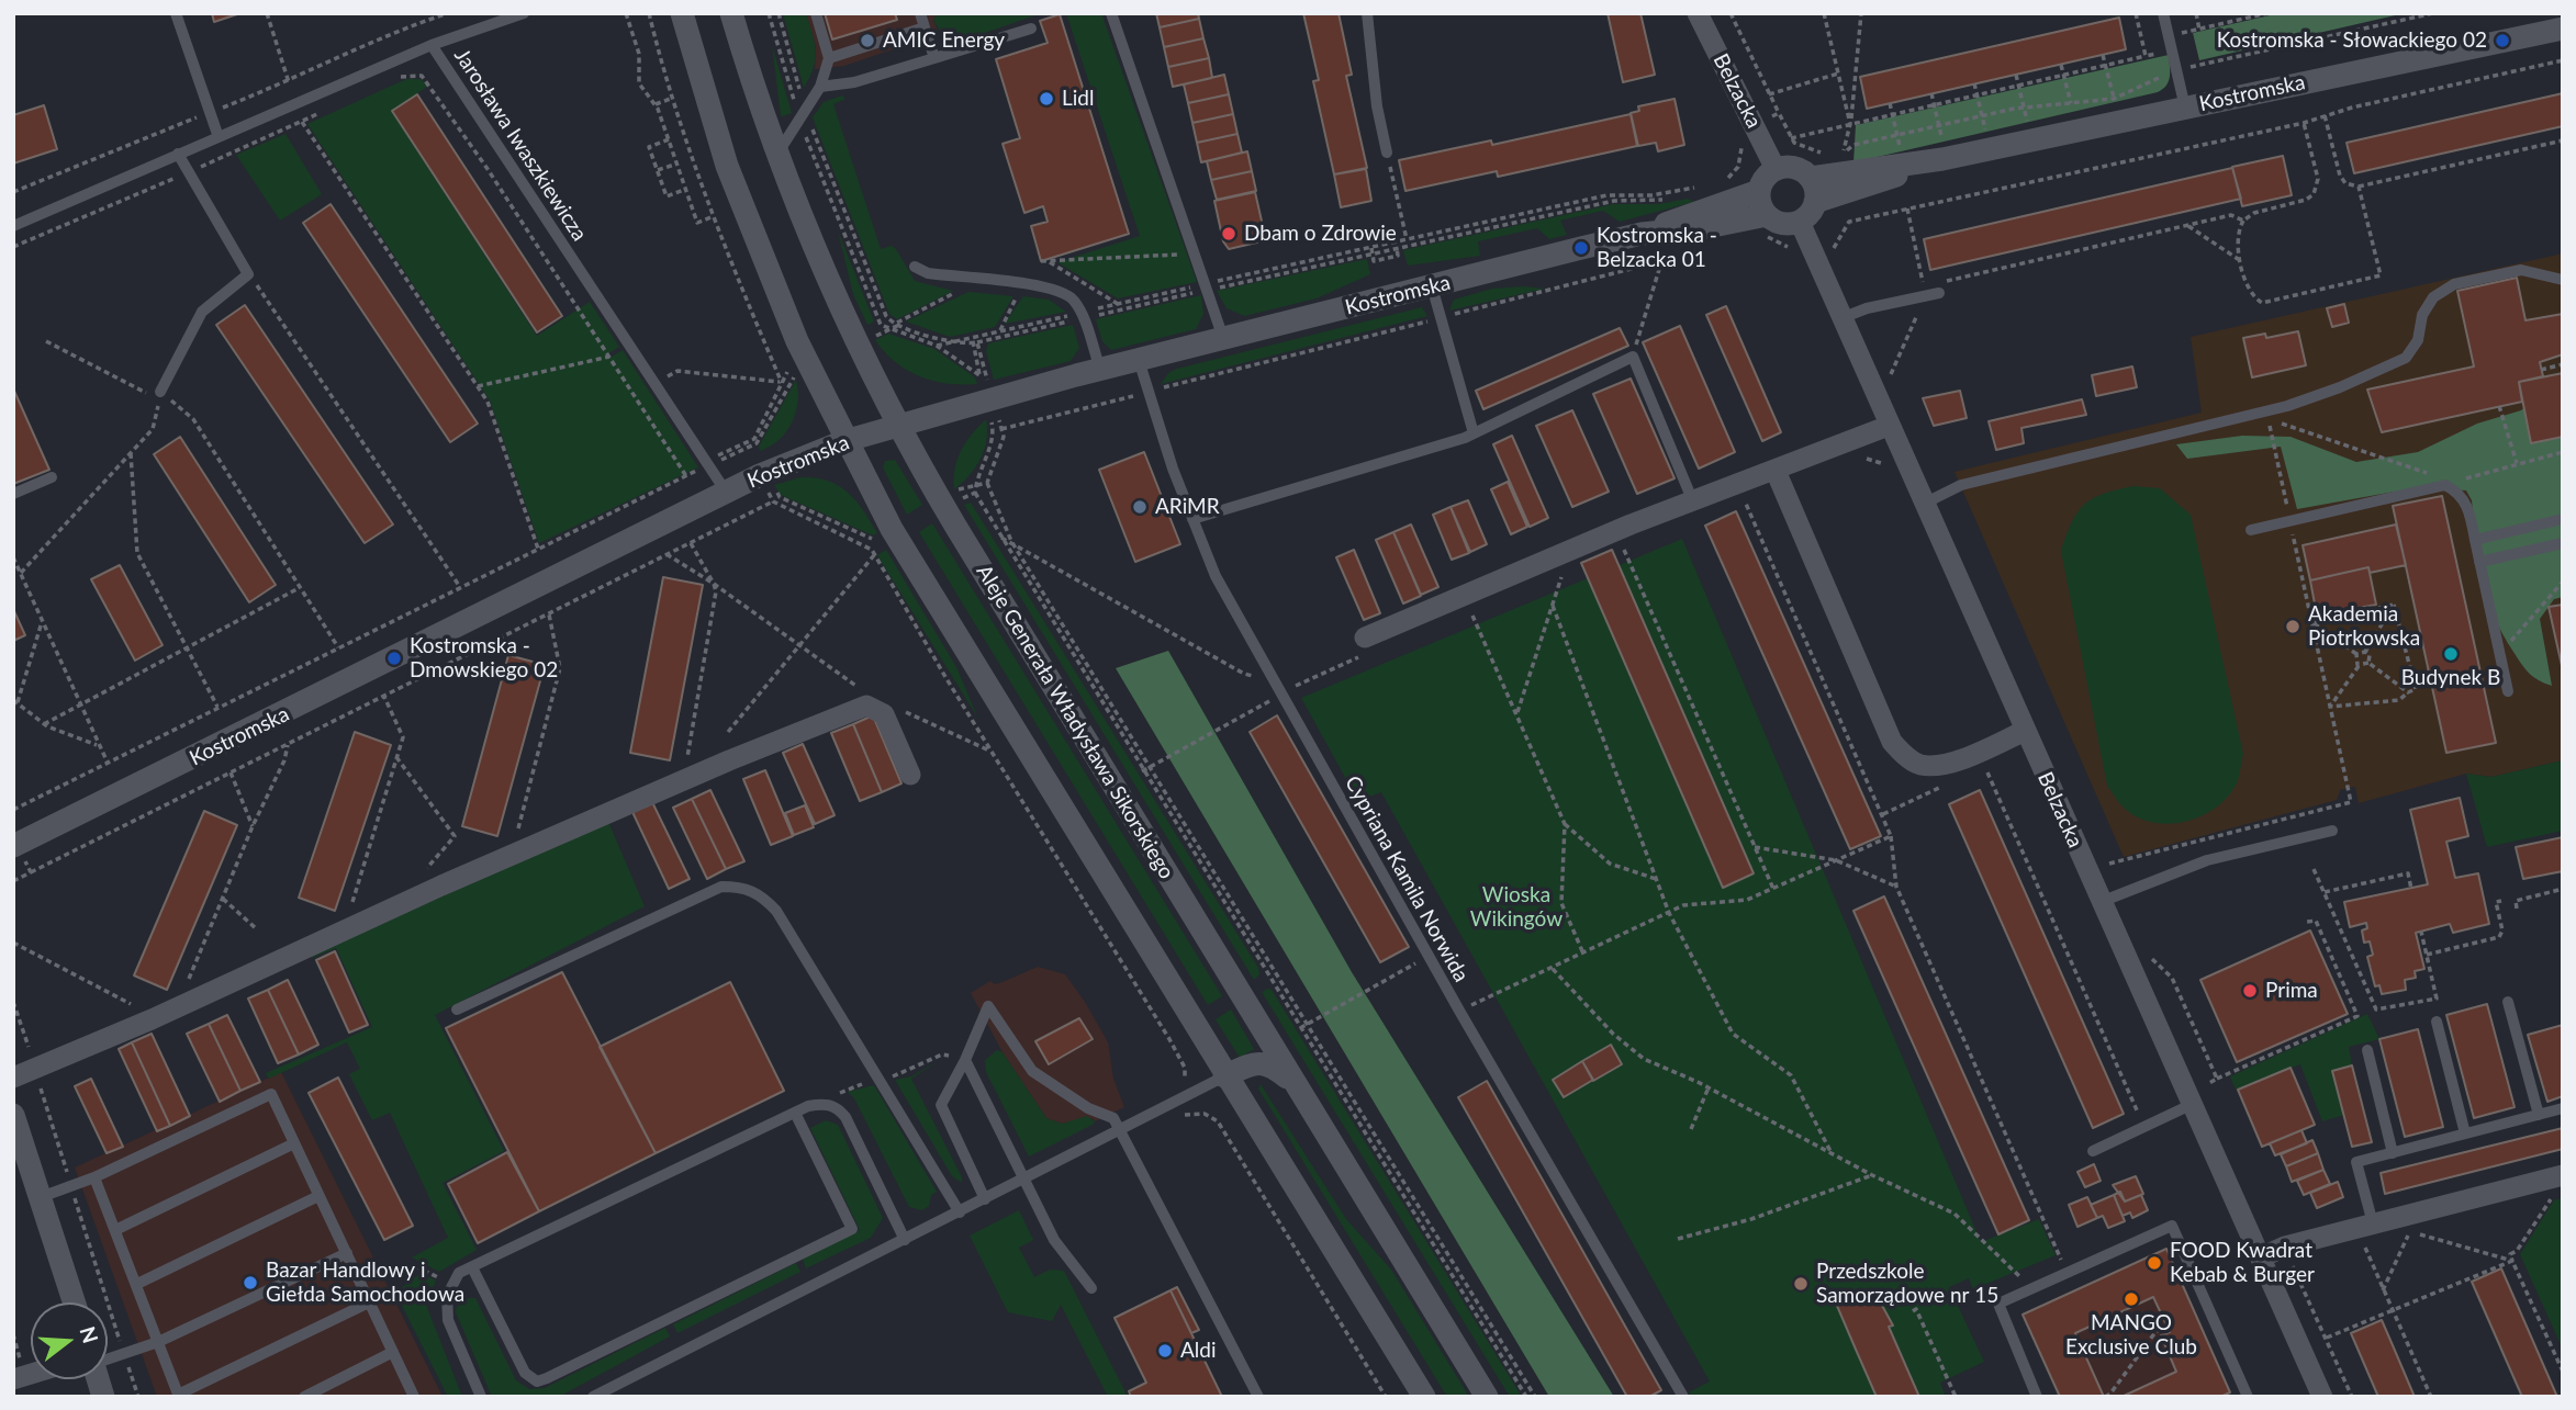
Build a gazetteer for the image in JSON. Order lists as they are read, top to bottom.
{
  "streets": {
    "street": ["Belzacka", "Kostromska", "Aleje Generała Władysława Sikorskiego"],
    "lane": ["Jarosława Iwaszkiewicza", "Cypriana Kamila Norwida"]
  },
  "crossings": [
    ["Belzacka", "Kostromska"],
    ["Kostromska", "Jarosława Iwaszkiewicza"],
    ["Kostromska", "Aleje Generała Władysława Sikorskiego"],
    ["Kostromska", "Cypriana Kamila Norwida"]
  ],
  "parks": ["Wioska Wikingów"],
  "places": [
    "AMIC Energy",
    "Kostromska - Słowackiego 02",
    "Lidl",
    "Dbam o Zdrowie",
    "Kostromska - Belzacka 01",
    "ARiMR",
    "Akademia Piotrkowska",
    "Budynek B",
    "Kostromska - Dmowskiego 02",
    "Prima",
    "FOOD Kwadrat Kebab & Burger",
    "Bazar Handlowy i Giełda Samochodowa",
    "Przedszkole Samorządowe nr 15",
    "MANGO Exclusive Club",
    "Aldi"
  ],
  "north": "right"
}
